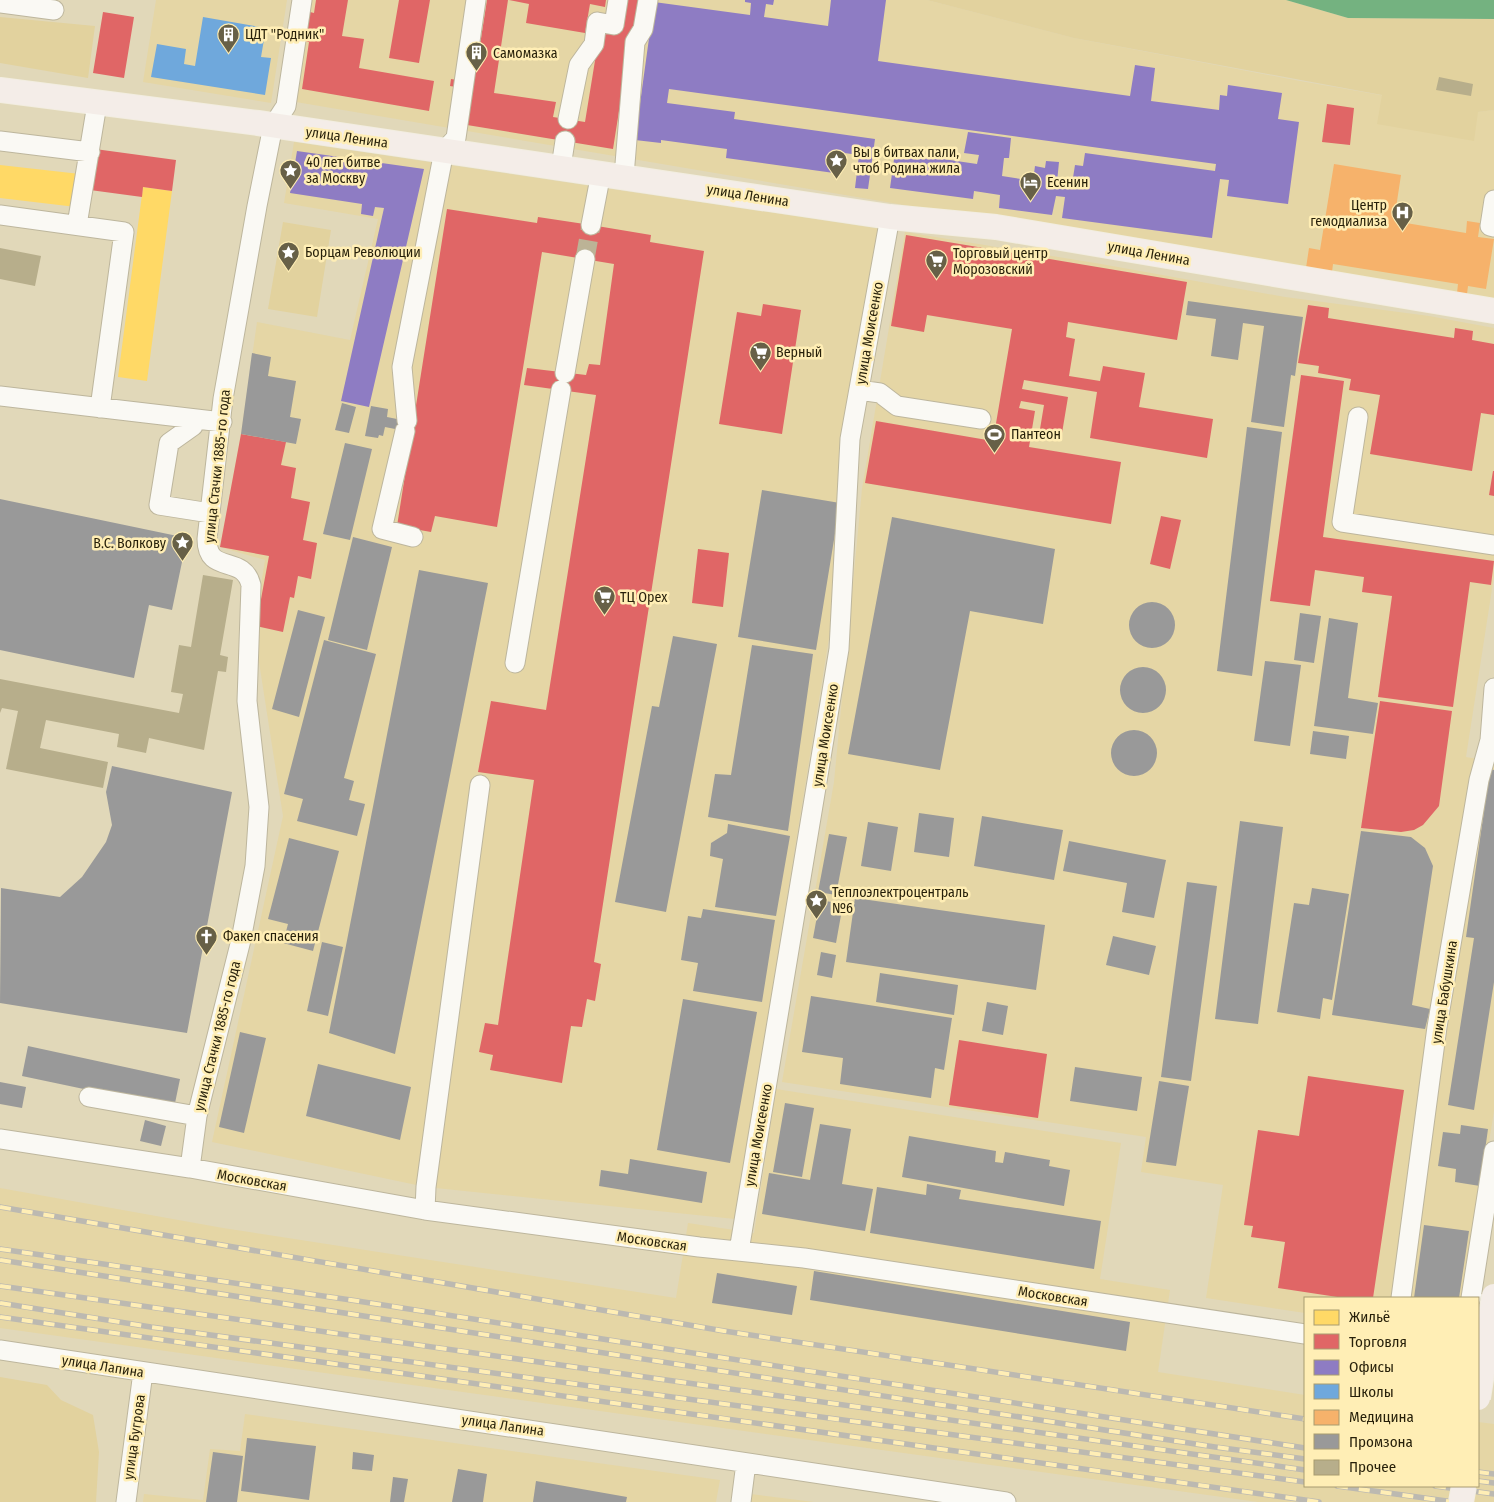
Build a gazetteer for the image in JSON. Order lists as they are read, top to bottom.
{
  "streets": {
    "main road": ["улица Ленина"],
    "street": [
      "улица Моисеенко",
      "улица Стачки 1885-го года",
      "улица Бабушкина",
      "Московская",
      "улица Лапина",
      "улица Бугрова"
    ]
  },
  "crossings": [
    ["улица Ленина", "улица Моисеенко"],
    ["улица Ленина", "улица Стачки 1885-го года"],
    ["улица Моисеенко", "Московская"],
    ["улица Стачки 1885-го года", "Московская"],
    ["улица Лапина", "улица Бугрова"]
  ],
  "places": {
    "building": ["ЦДТ \"Родник\"", "Самомазка"],
    "place": [
      "Вы в битвах пали, чтоб Родина жила",
      "40 лет битве за Москву",
      "Борцам Революции",
      "В.С. Волкову",
      "Теплоэлектроцентраль №6"
    ],
    "hotel": ["Есенин"],
    "hospital": ["Центр гемодиализа"],
    "supermarket": ["Торговый центр Морозовский", "Верный", "ТЦ Орех"],
    "sports": ["Пантеон"],
    "church": ["Факел спасения"]
  },
  "legend": [
    "Жильё",
    "Торговля",
    "Офисы",
    "Школы",
    "Медицина",
    "Промзона",
    "Прочее"
  ]
}
